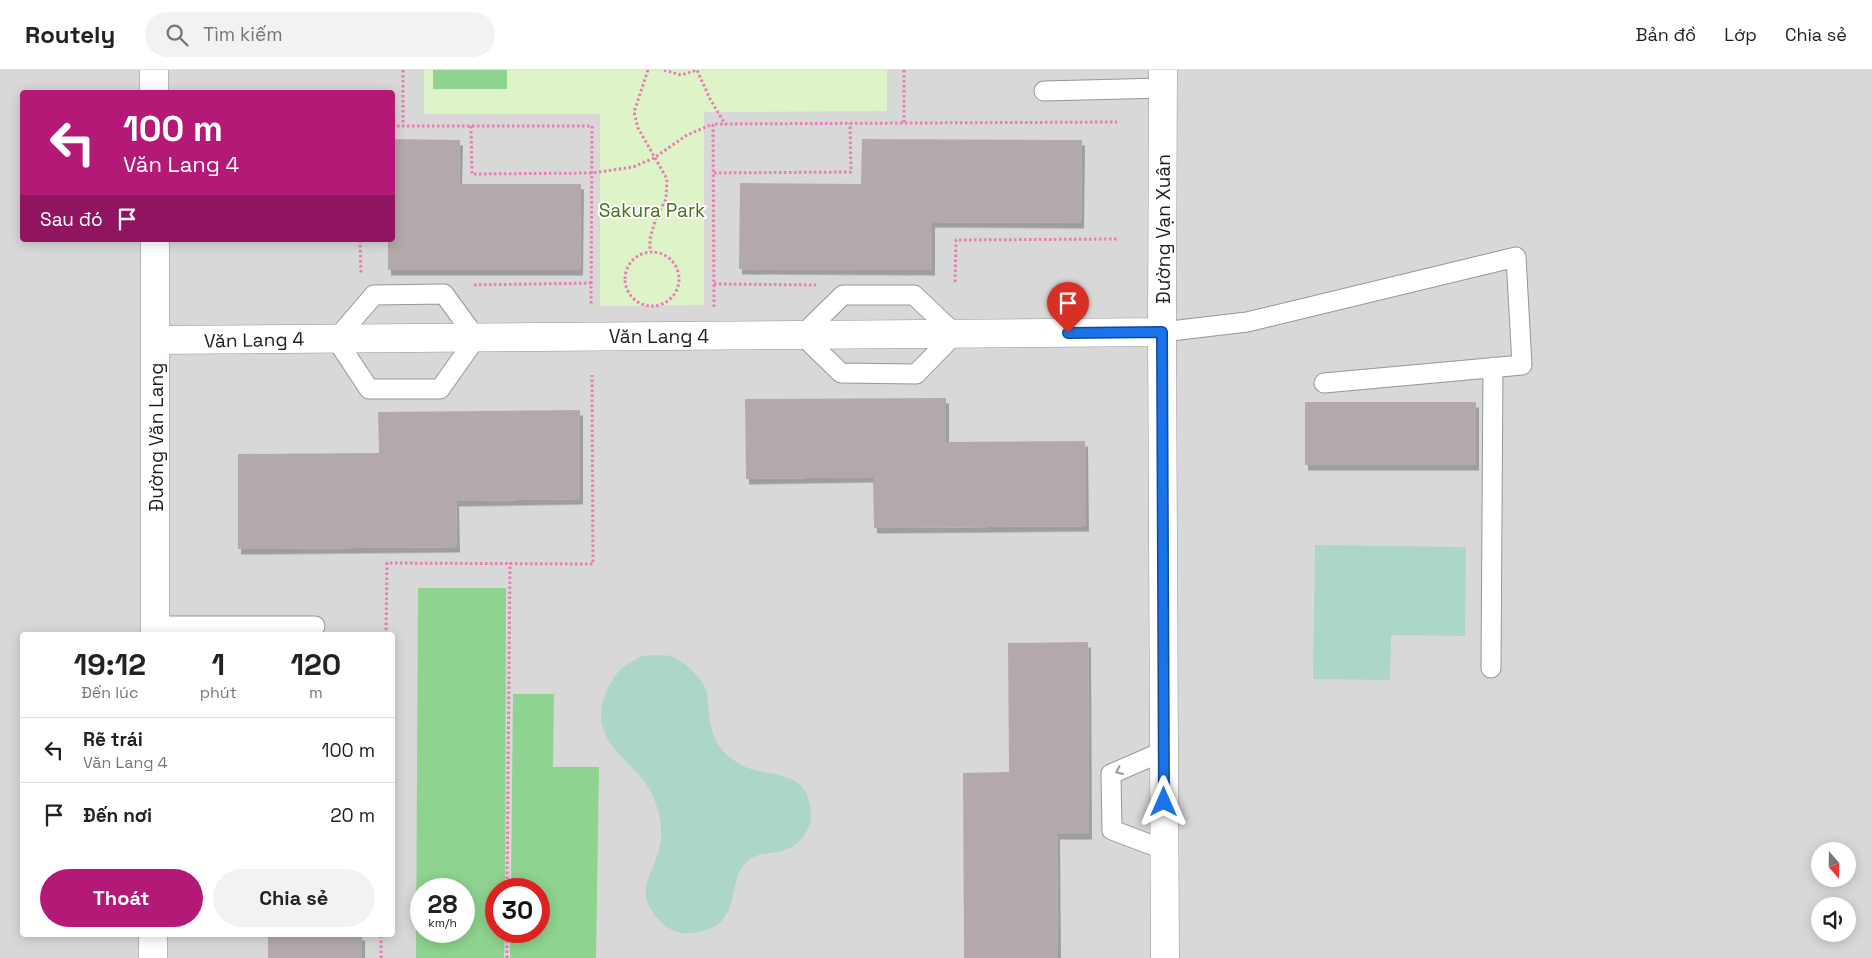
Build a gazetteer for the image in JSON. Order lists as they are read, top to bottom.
{
  "streets": {
    "street": ["Đường Vạn Xuân", "Văn Lang 4", "Đường Văn Lang"]
  },
  "crossings": [
    ["Đường Vạn Xuân", "Văn Lang 4"],
    ["Văn Lang 4", "Đường Văn Lang"]
  ],
  "parks": ["Sakura Park"],
  "north": "bottom",
  "page": {
    "header": "Routely",
    "search": "Tìm kiếm",
    "nav": ["Bản đồ", "Lớp", "Chia sẻ"],
    "turn": ["100 m", "Văn Lang 4"],
    "then": "Sau đó",
    "eta": [
      "19:12",
      "Đến lúc",
      "1",
      "phút",
      "120",
      "m"
    ],
    "list": [
      {
        "name": "Rẽ trái",
        "note": "Văn Lang 4",
        "value": "100 m"
      },
      {
        "name": "Đến nơi",
        "value": "20 m"
      }
    ],
    "buttons": ["Thoát", "Chia sẻ"],
    "speed": "28 km/h",
    "limit": "30"
  }
}
